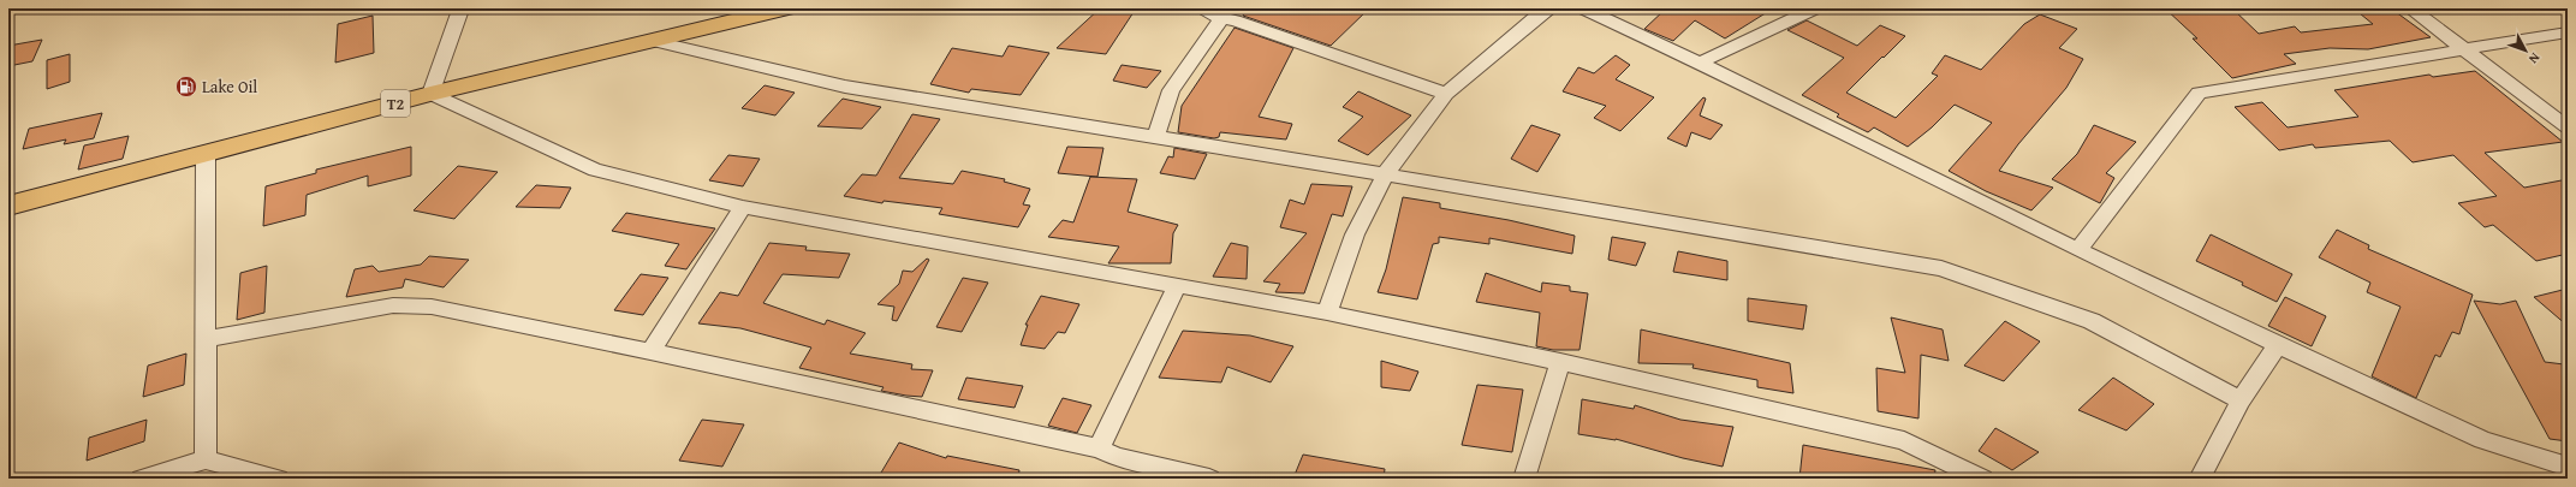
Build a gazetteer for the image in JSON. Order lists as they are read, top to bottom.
{
  "streets": {
    "highway": ["T2"]
  },
  "places": {
    "fuel station": ["Lake Oil"]
  },
  "north": "bottom right"
}
